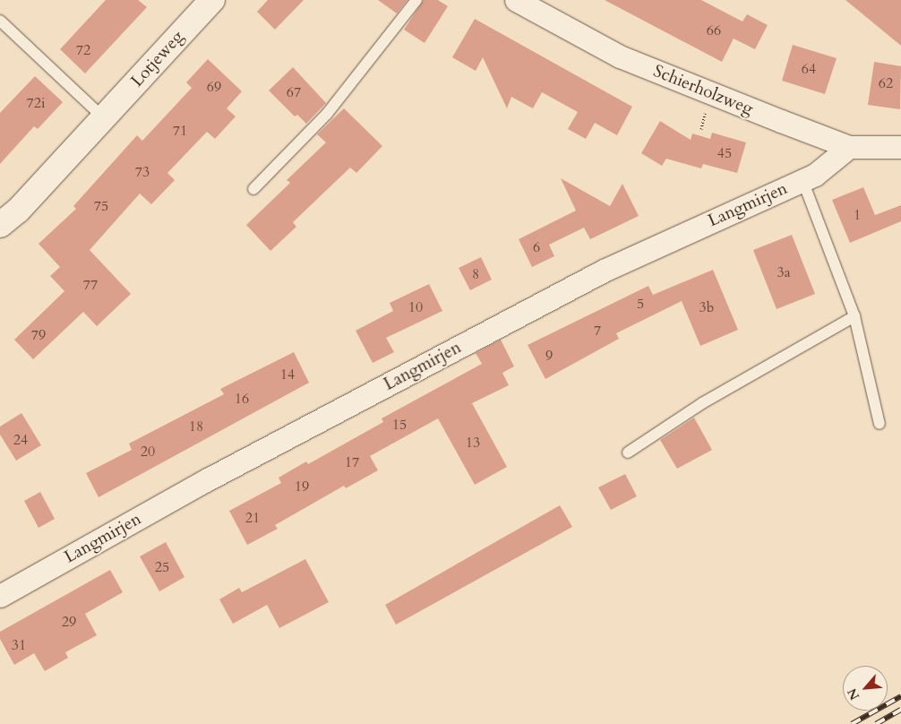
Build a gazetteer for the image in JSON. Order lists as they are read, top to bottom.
{
  "streets": {
    "street": ["Lotjeweg", "Schierholzweg", "Langmirjen"]
  },
  "crossings": [
    ["Schierholzweg", "Langmirjen"]
  ],
  "house_numbers": [
    "66",
    "72",
    "64",
    "62",
    "69",
    "67",
    "72i",
    "71",
    "45",
    "73",
    "75",
    "1",
    "6",
    "3a",
    "8",
    "77",
    "5",
    "10",
    "3b",
    "7",
    "79",
    "9",
    "14",
    "16",
    "15",
    "18",
    "24",
    "13",
    "20",
    "17",
    "19",
    "21",
    "25",
    "29",
    "31"
  ],
  "north": "bottom left"
}
